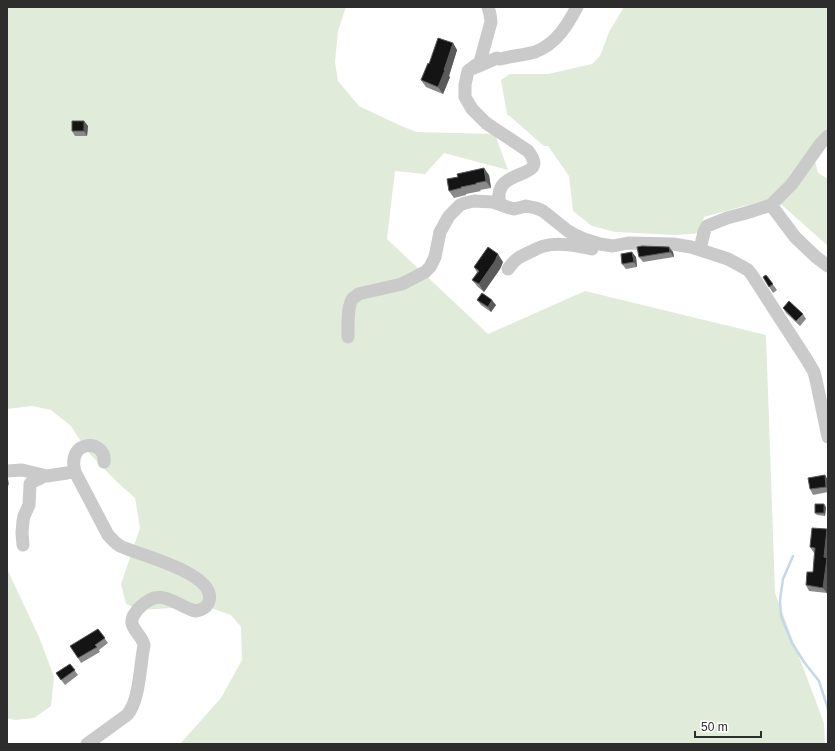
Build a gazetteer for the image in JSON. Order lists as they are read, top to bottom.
{
  "scale_bar": "50 m"
}
